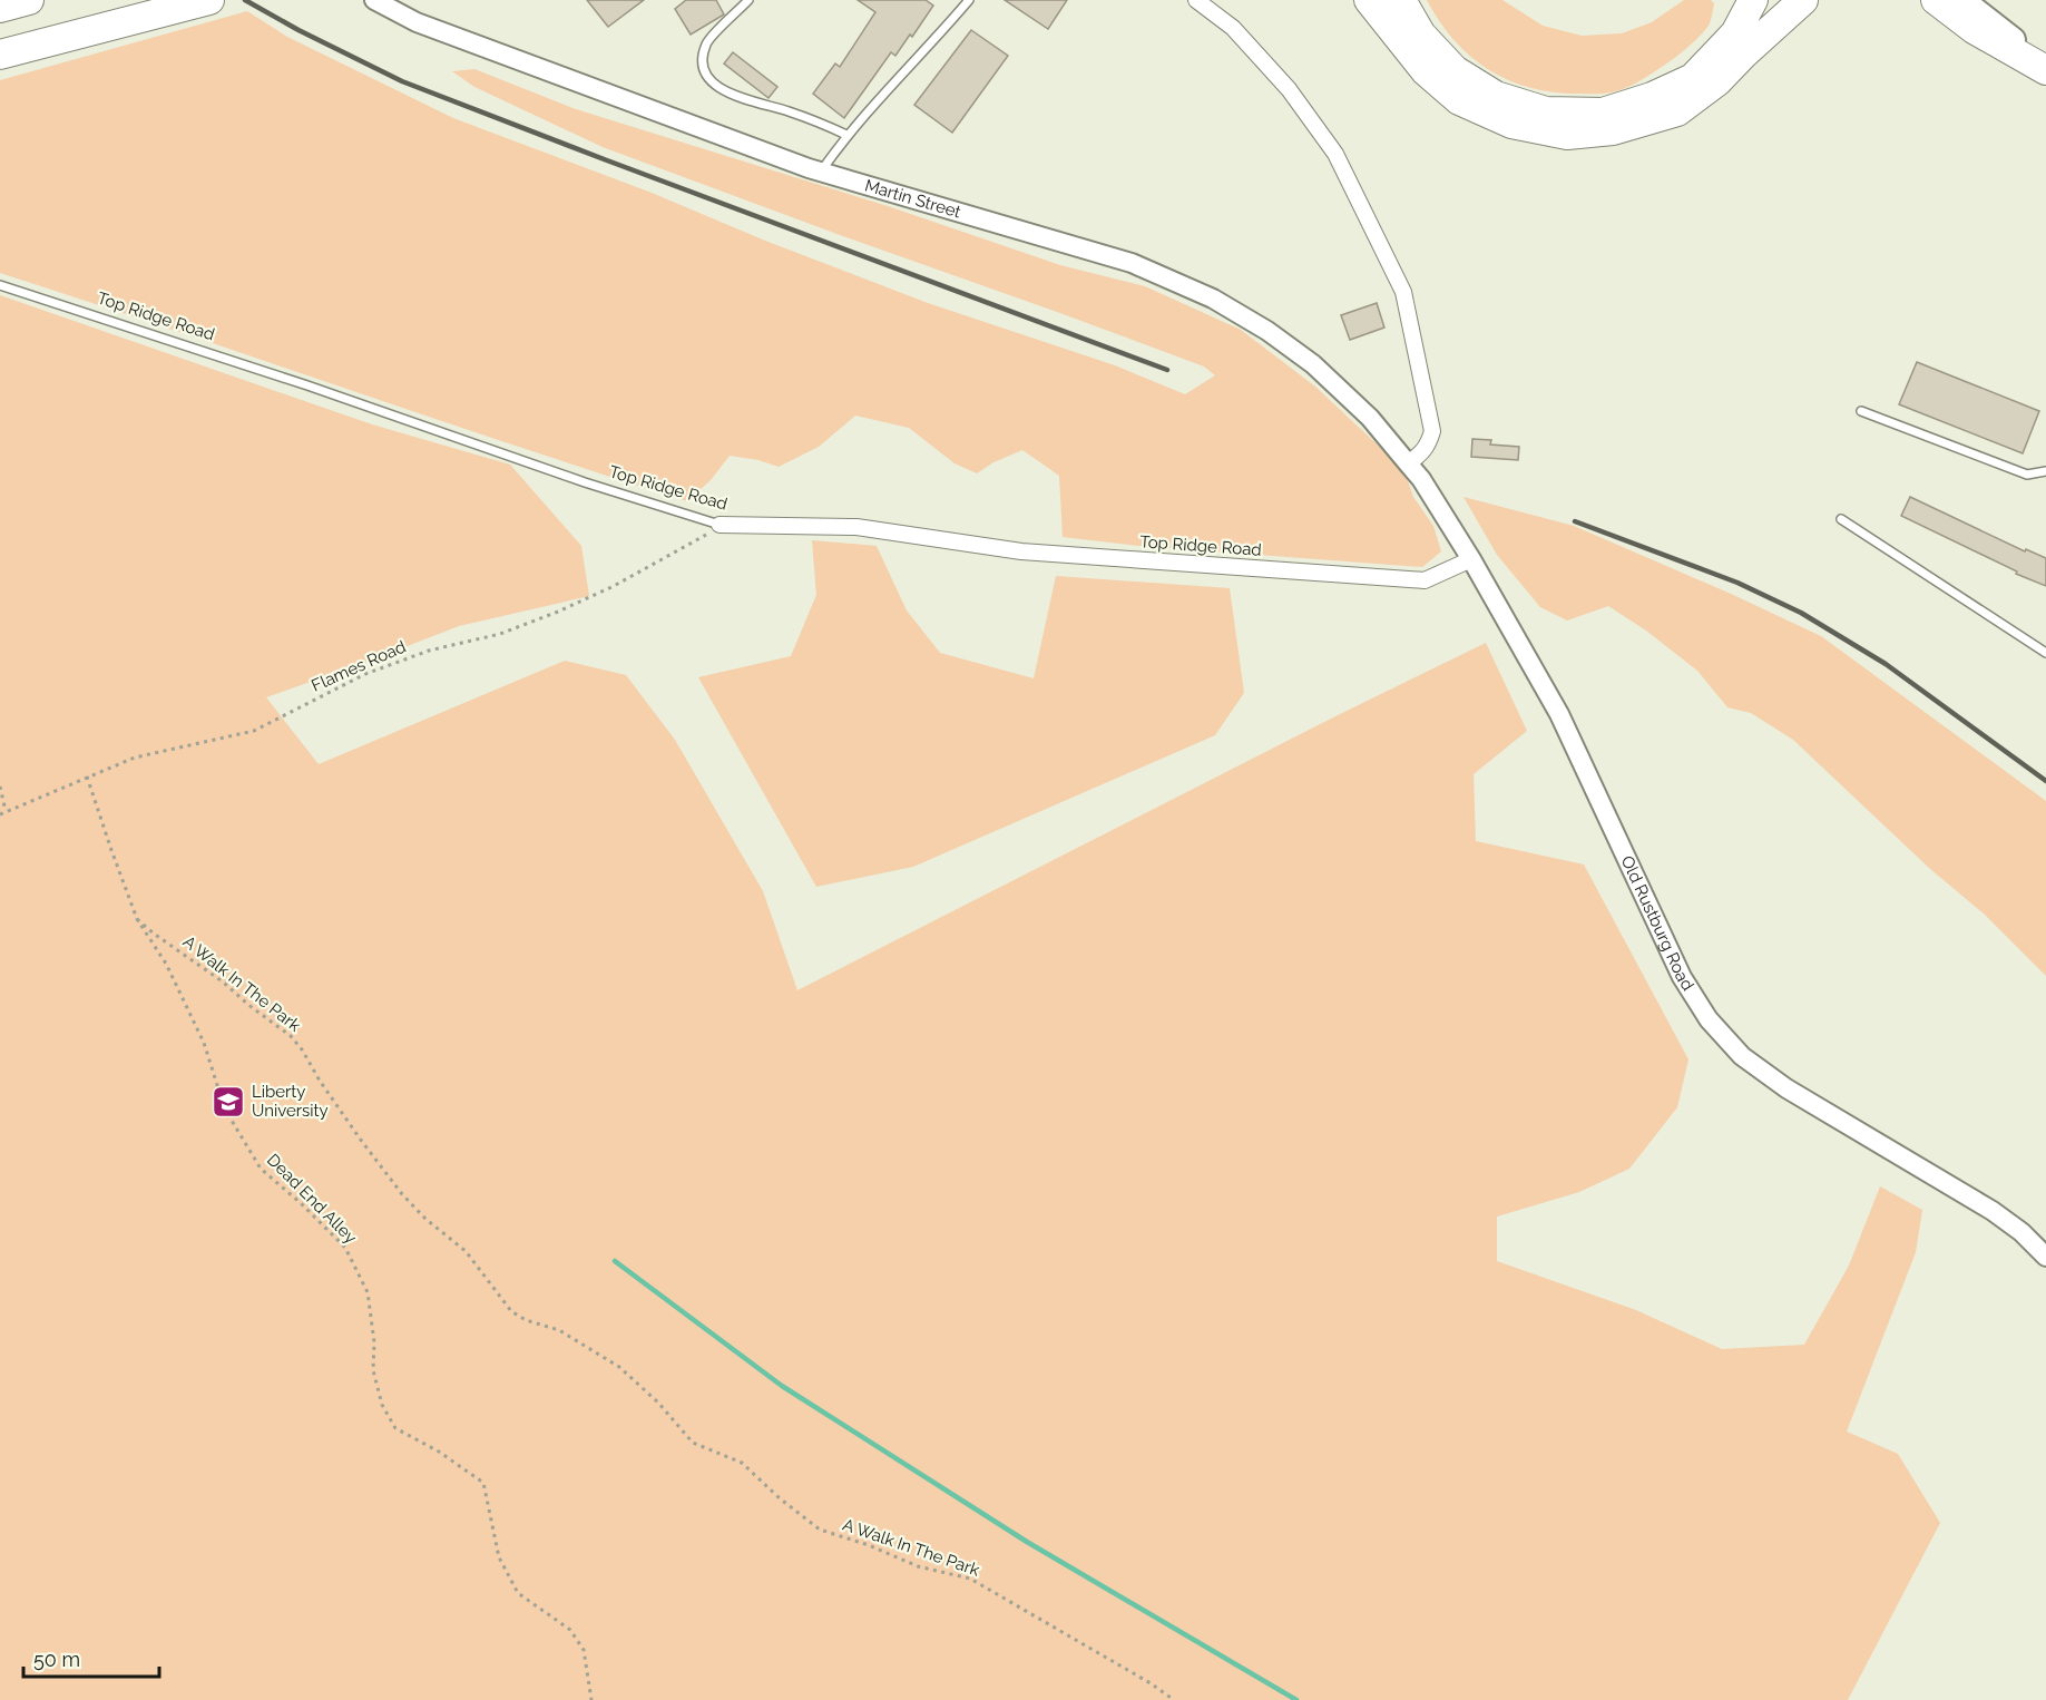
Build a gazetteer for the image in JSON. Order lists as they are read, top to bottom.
{
  "streets": {
    "street": ["Martin Street", "Top Ridge Road", "Old Rustburg Road"],
    "path": ["Flames Road", "A Walk In The Park", "Dead End Alley"]
  },
  "crossings": [
    ["Martin Street", "Old Rustburg Road"],
    ["Top Ridge Road", "Flames Road"],
    ["Top Ridge Road", "Old Rustburg Road"],
    ["Flames Road", "Dead End Alley"],
    ["A Walk In The Park", "Dead End Alley"]
  ],
  "places": {
    "school or university": ["Liberty University"]
  },
  "scale_bar": "50 m"
}
